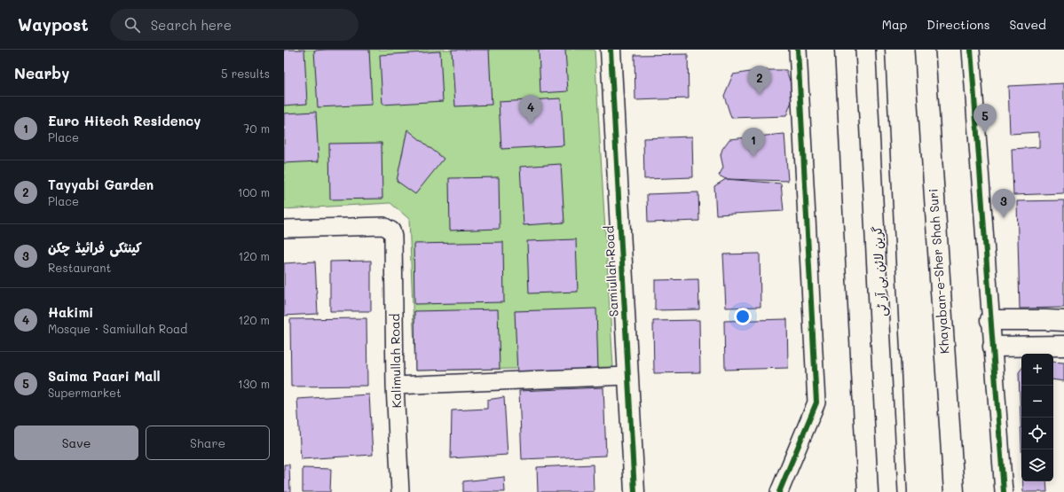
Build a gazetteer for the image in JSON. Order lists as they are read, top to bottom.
{
  "streets": {
    "main road": ["Samiullah Road", "Khayaban-e-Sher Shah Suri"],
    "street": ["Kalimullah Road"],
    "lane": ["گرین لائن بی آر ٹی"]
  },
  "page": {
    "header": "Waypost",
    "search": "Search here",
    "nav": ["Map", "Directions", "Saved"],
    "heading": ["Nearby", "5 results"],
    "pins": [
      "2",
      "4",
      "5",
      "1",
      "3"
    ],
    "list": [
      {
        "mark": "1",
        "name": "Euro Hitech Residency",
        "note": "Place",
        "value": "70 m"
      },
      {
        "mark": "2",
        "name": "Tayyabi Garden",
        "note": "Place",
        "value": "100 m"
      },
      {
        "mark": "3",
        "name": "کینٹکی فرائیڈ چکن",
        "note": "Restaurant",
        "value": "120 m"
      },
      {
        "mark": "4",
        "name": "Hakimi",
        "note": "Mosque · Samiullah Road",
        "value": "120 m"
      },
      {
        "mark": "5",
        "name": "Saima Paari Mall",
        "note": "Supermarket",
        "value": "130 m"
      }
    ],
    "map_buttons": ["+", "−"],
    "buttons": ["Save", "Share"]
  }
}
